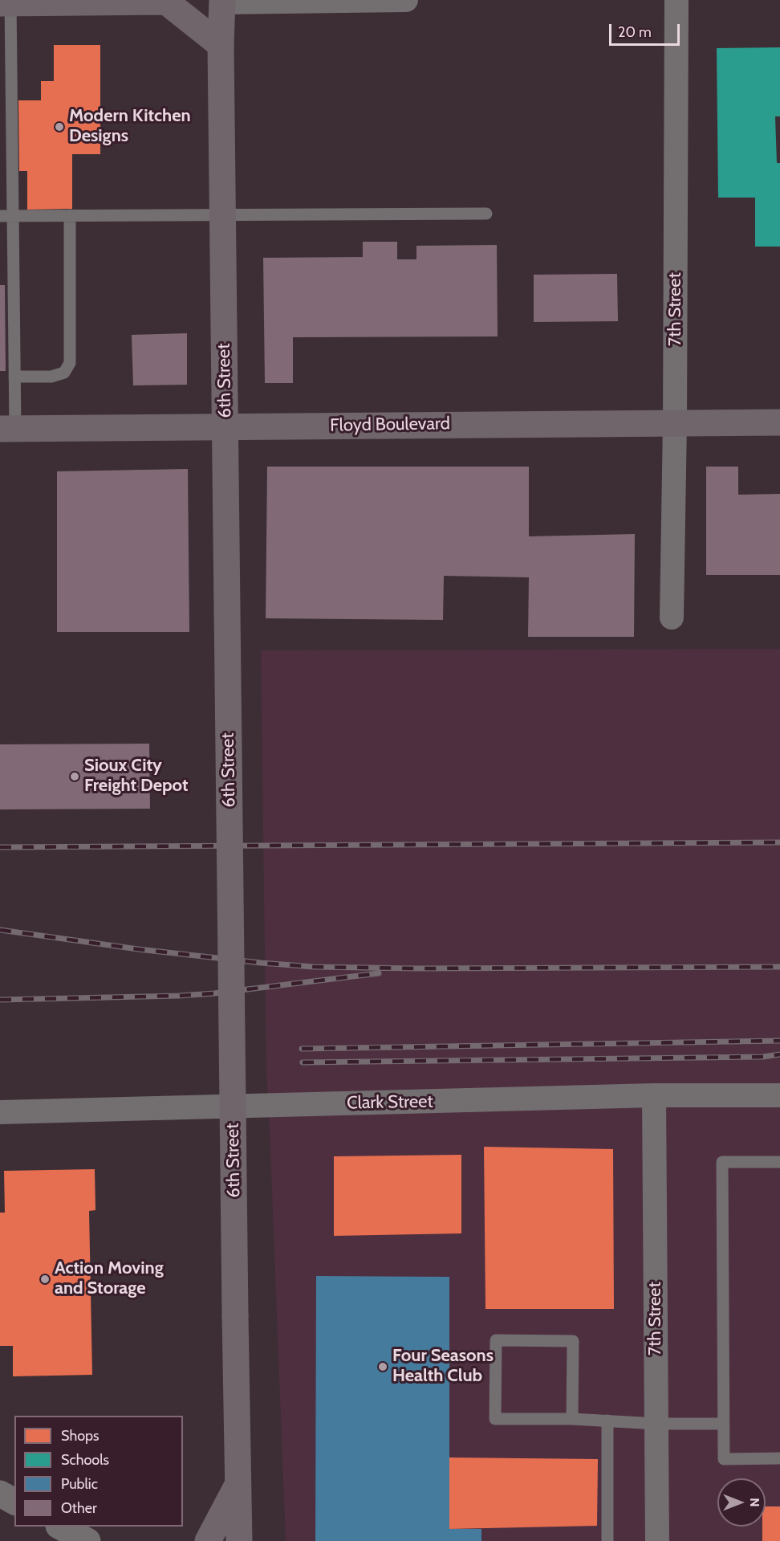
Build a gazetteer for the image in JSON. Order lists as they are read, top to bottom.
{
  "streets": {
    "main road": ["6th Street", "Floyd Boulevard"],
    "street": ["7th Street", "Clark Street"]
  },
  "crossings": [
    ["7th Street", "Floyd Boulevard"],
    ["7th Street", "Clark Street"]
  ],
  "places": [
    "Modern Kitchen Designs",
    "Sioux City Freight Depot",
    "Action Moving and Storage",
    "Four Seasons Health Club"
  ],
  "legend": [
    "Shops",
    "Schools",
    "Public",
    "Other"
  ],
  "scale_bar": "20 m",
  "north": "right"
}
